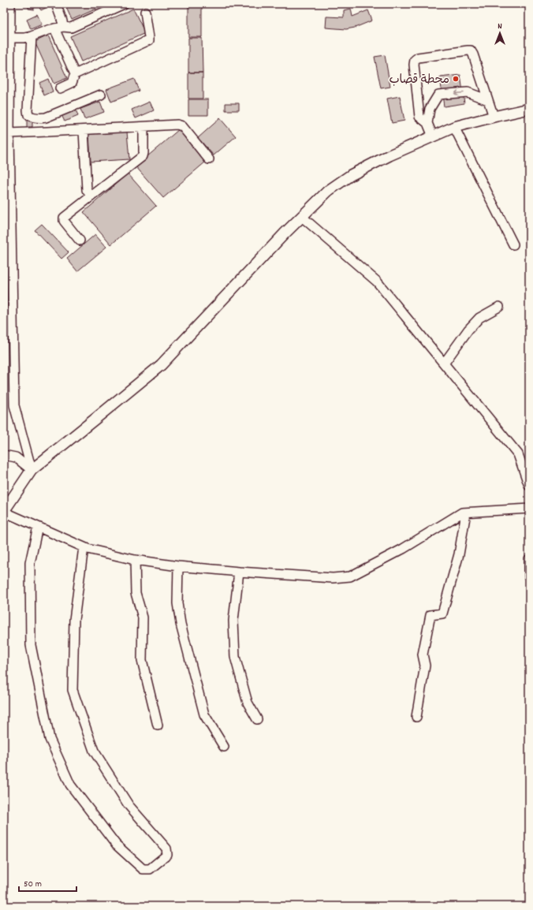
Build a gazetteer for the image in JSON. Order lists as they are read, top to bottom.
{
  "places": ["محطة قصاب"],
  "scale_bar": "50 m",
  "north": "top"
}
